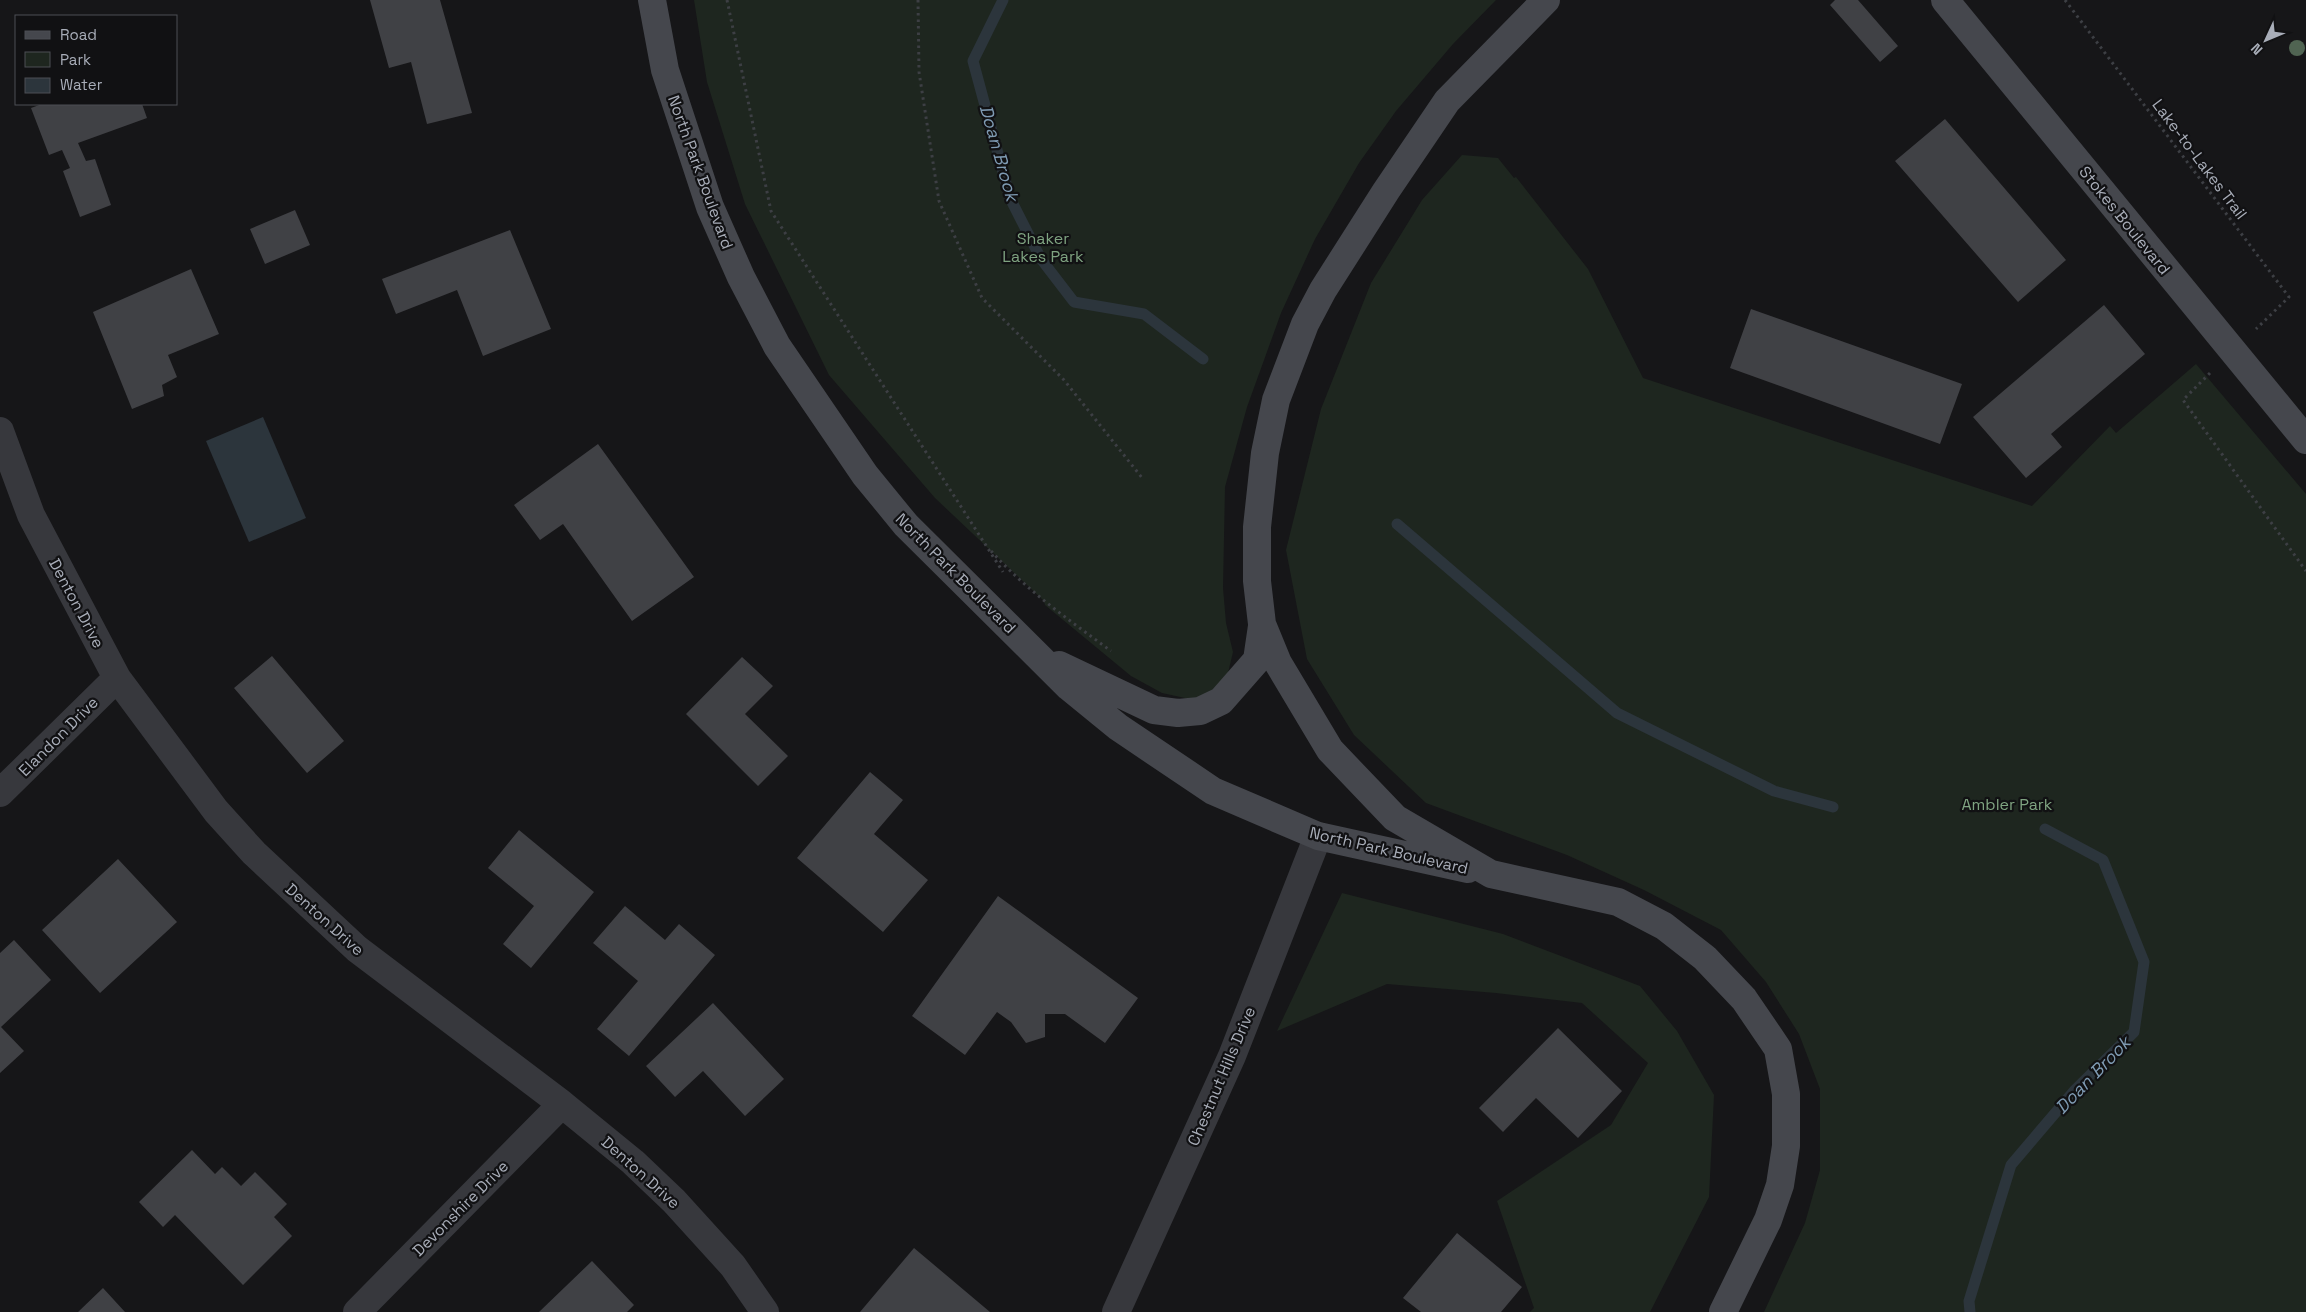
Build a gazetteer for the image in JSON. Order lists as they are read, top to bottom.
{
  "streets": {
    "main road": ["North Park Boulevard", "Stokes Boulevard"],
    "street": [
      "Denton Drive",
      "Elandon Drive",
      "Chestnut Hills Drive",
      "Devonshire Drive"
    ],
    "path": ["Lake-to-Lakes Trail"]
  },
  "crossings": [
    ["North Park Boulevard", "Chestnut Hills Drive"],
    ["Denton Drive", "Elandon Drive"],
    ["Denton Drive", "Devonshire Drive"]
  ],
  "water": ["Doan Brook"],
  "parks": ["Shaker Lakes Park", "Ambler Park"],
  "legend": ["Road", "Park", "Water"],
  "north": "bottom left"
}
